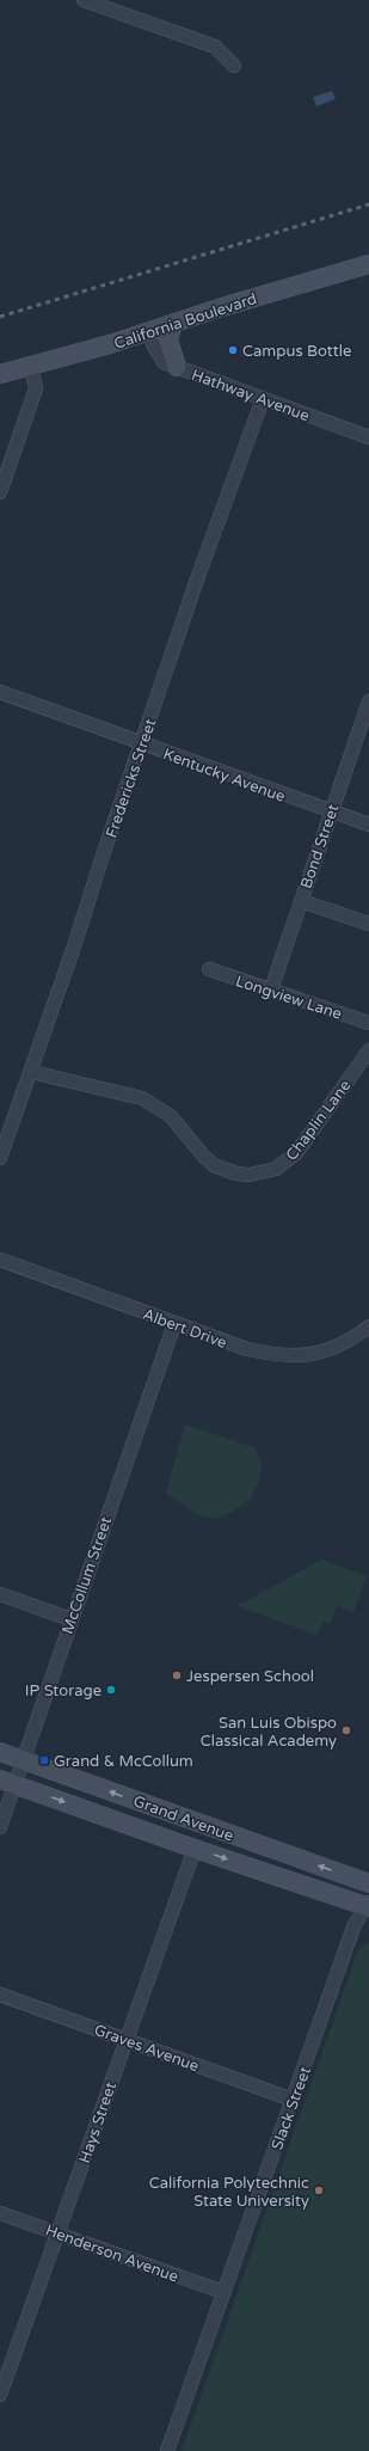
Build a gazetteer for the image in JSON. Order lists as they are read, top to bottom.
{
  "streets": {
    "street": [
      "California Boulevard",
      "Hathway Avenue",
      "Kentucky Avenue",
      "Fredericks Street",
      "Bond Street",
      "Longview Lane",
      "Chaplin Lane",
      "Albert Drive",
      "McCollum Street",
      "Grand Avenue",
      "Graves Avenue",
      "Slack Street",
      "Hays Street",
      "Henderson Avenue"
    ]
  },
  "crossings": [
    ["California Boulevard", "Hathway Avenue"],
    ["Hathway Avenue", "Fredericks Street"],
    ["Kentucky Avenue", "Fredericks Street"],
    ["Kentucky Avenue", "Bond Street"],
    ["Fredericks Street", "Chaplin Lane"],
    ["Bond Street", "Longview Lane"],
    ["Albert Drive", "McCollum Street"],
    ["McCollum Street", "Grand Avenue"],
    ["Grand Avenue", "Slack Street"],
    ["Grand Avenue", "Hays Street"],
    ["Graves Avenue", "Slack Street"],
    ["Graves Avenue", "Hays Street"],
    ["Slack Street", "Henderson Avenue"],
    ["Hays Street", "Henderson Avenue"]
  ],
  "places": {
    "other": [
      "Campus Bottle",
      "Jespersen School",
      "IP Storage",
      "San Luis Obispo Classical Academy",
      "California Polytechnic State University"
    ],
    "transit": ["Grand & McCollum"]
  }
}
